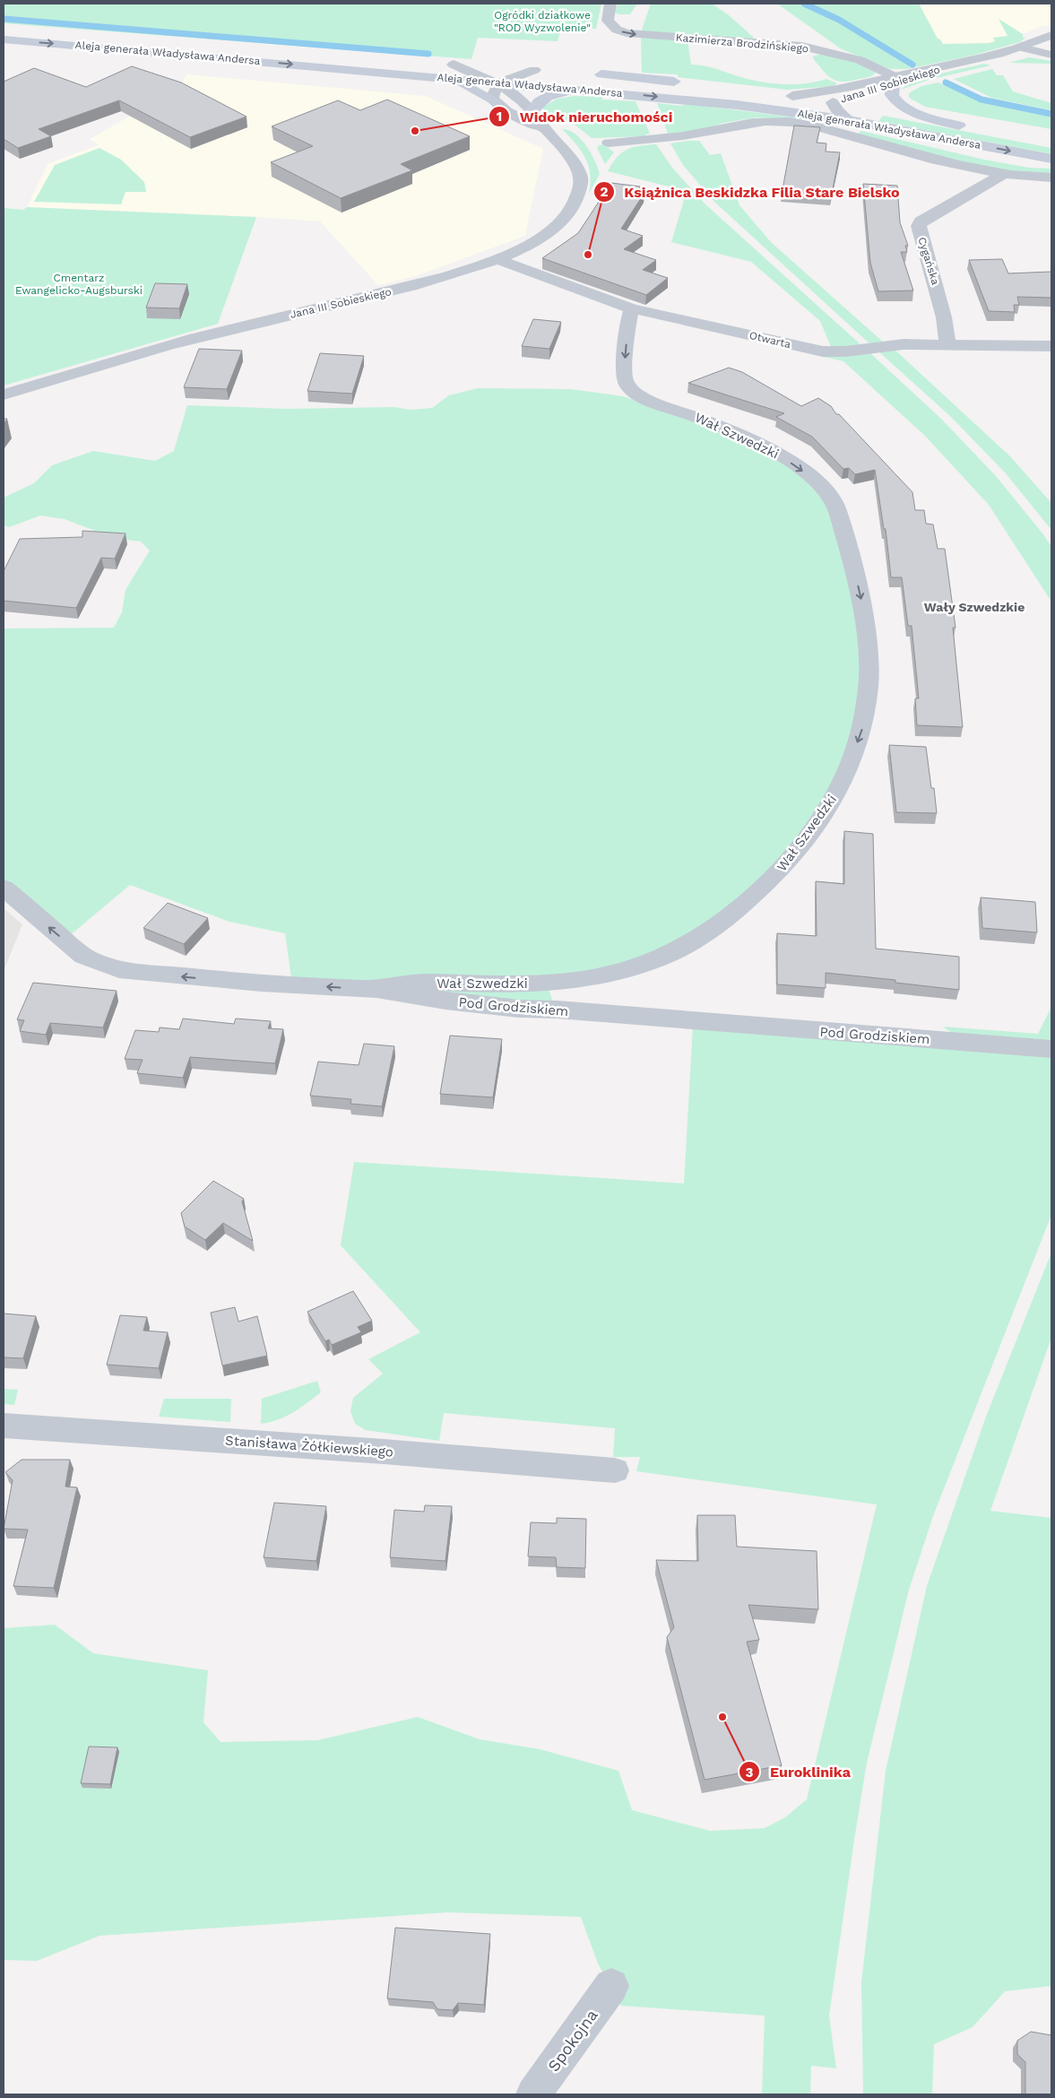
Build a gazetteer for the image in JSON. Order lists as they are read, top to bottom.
{
  "streets": {
    "main road": ["Aleja generała Władysława Andersa"],
    "street": [
      "Kazimierza Brodzińskiego",
      "Jana III Sobieskiego",
      "Cygańska",
      "Otwarta",
      "Wał Szwedzki",
      "Pod Grodziskiem",
      "Stanisława Żółkiewskiego",
      "Spokojna"
    ]
  },
  "crossings": [
    ["Kazimierza Brodzińskiego", "Jana III Sobieskiego"],
    ["Aleja generała Władysława Andersa", "Jana III Sobieskiego"],
    ["Jana III Sobieskiego", "Otwarta"],
    ["Cygańska", "Otwarta"],
    ["Otwarta", "Wał Szwedzki"],
    ["Wał Szwedzki", "Pod Grodziskiem"]
  ],
  "one_way": ["Pod Grodziskiem"],
  "districts": ["Wały Szwedzkie"],
  "parks": ["Ogródki działkowe \"ROD Wyzwolenie\"", "Cmentarz Ewangelicko-Augsburski"],
  "places": ["Widok nieruchomości", "Książnica Beskidzka Filia Stare Bielsko", "Euroklinika"]
}
